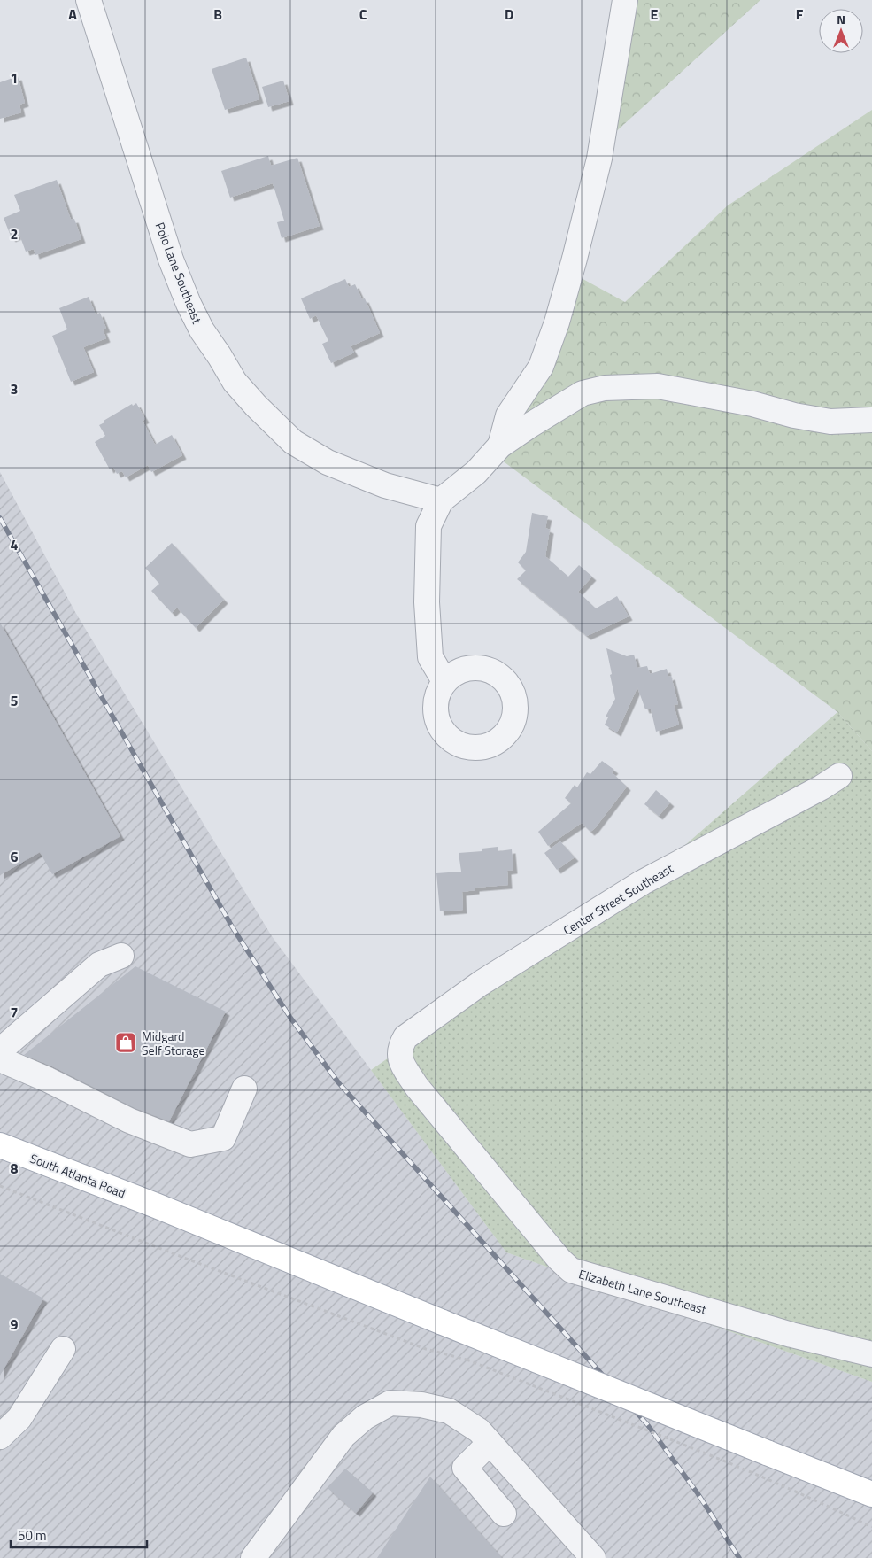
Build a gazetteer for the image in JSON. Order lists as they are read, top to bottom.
{
  "streets": {
    "main road": ["South Atlanta Road"],
    "street": ["Polo Lane Southeast", "Center Street Southeast", "Elizabeth Lane Southeast"]
  },
  "crossings": [
    ["Center Street Southeast", "Elizabeth Lane Southeast"]
  ],
  "places": {
    "shop": ["Midgard Self Storage"]
  },
  "scale_bar": "50 m",
  "north": "top",
  "grid": {
    "columns": [
      "A",
      "B",
      "C",
      "D",
      "E",
      "F"
    ],
    "rows": [
      "1",
      "2",
      "3",
      "4",
      "5",
      "6",
      "7",
      "8",
      "9"
    ]
  }
}
